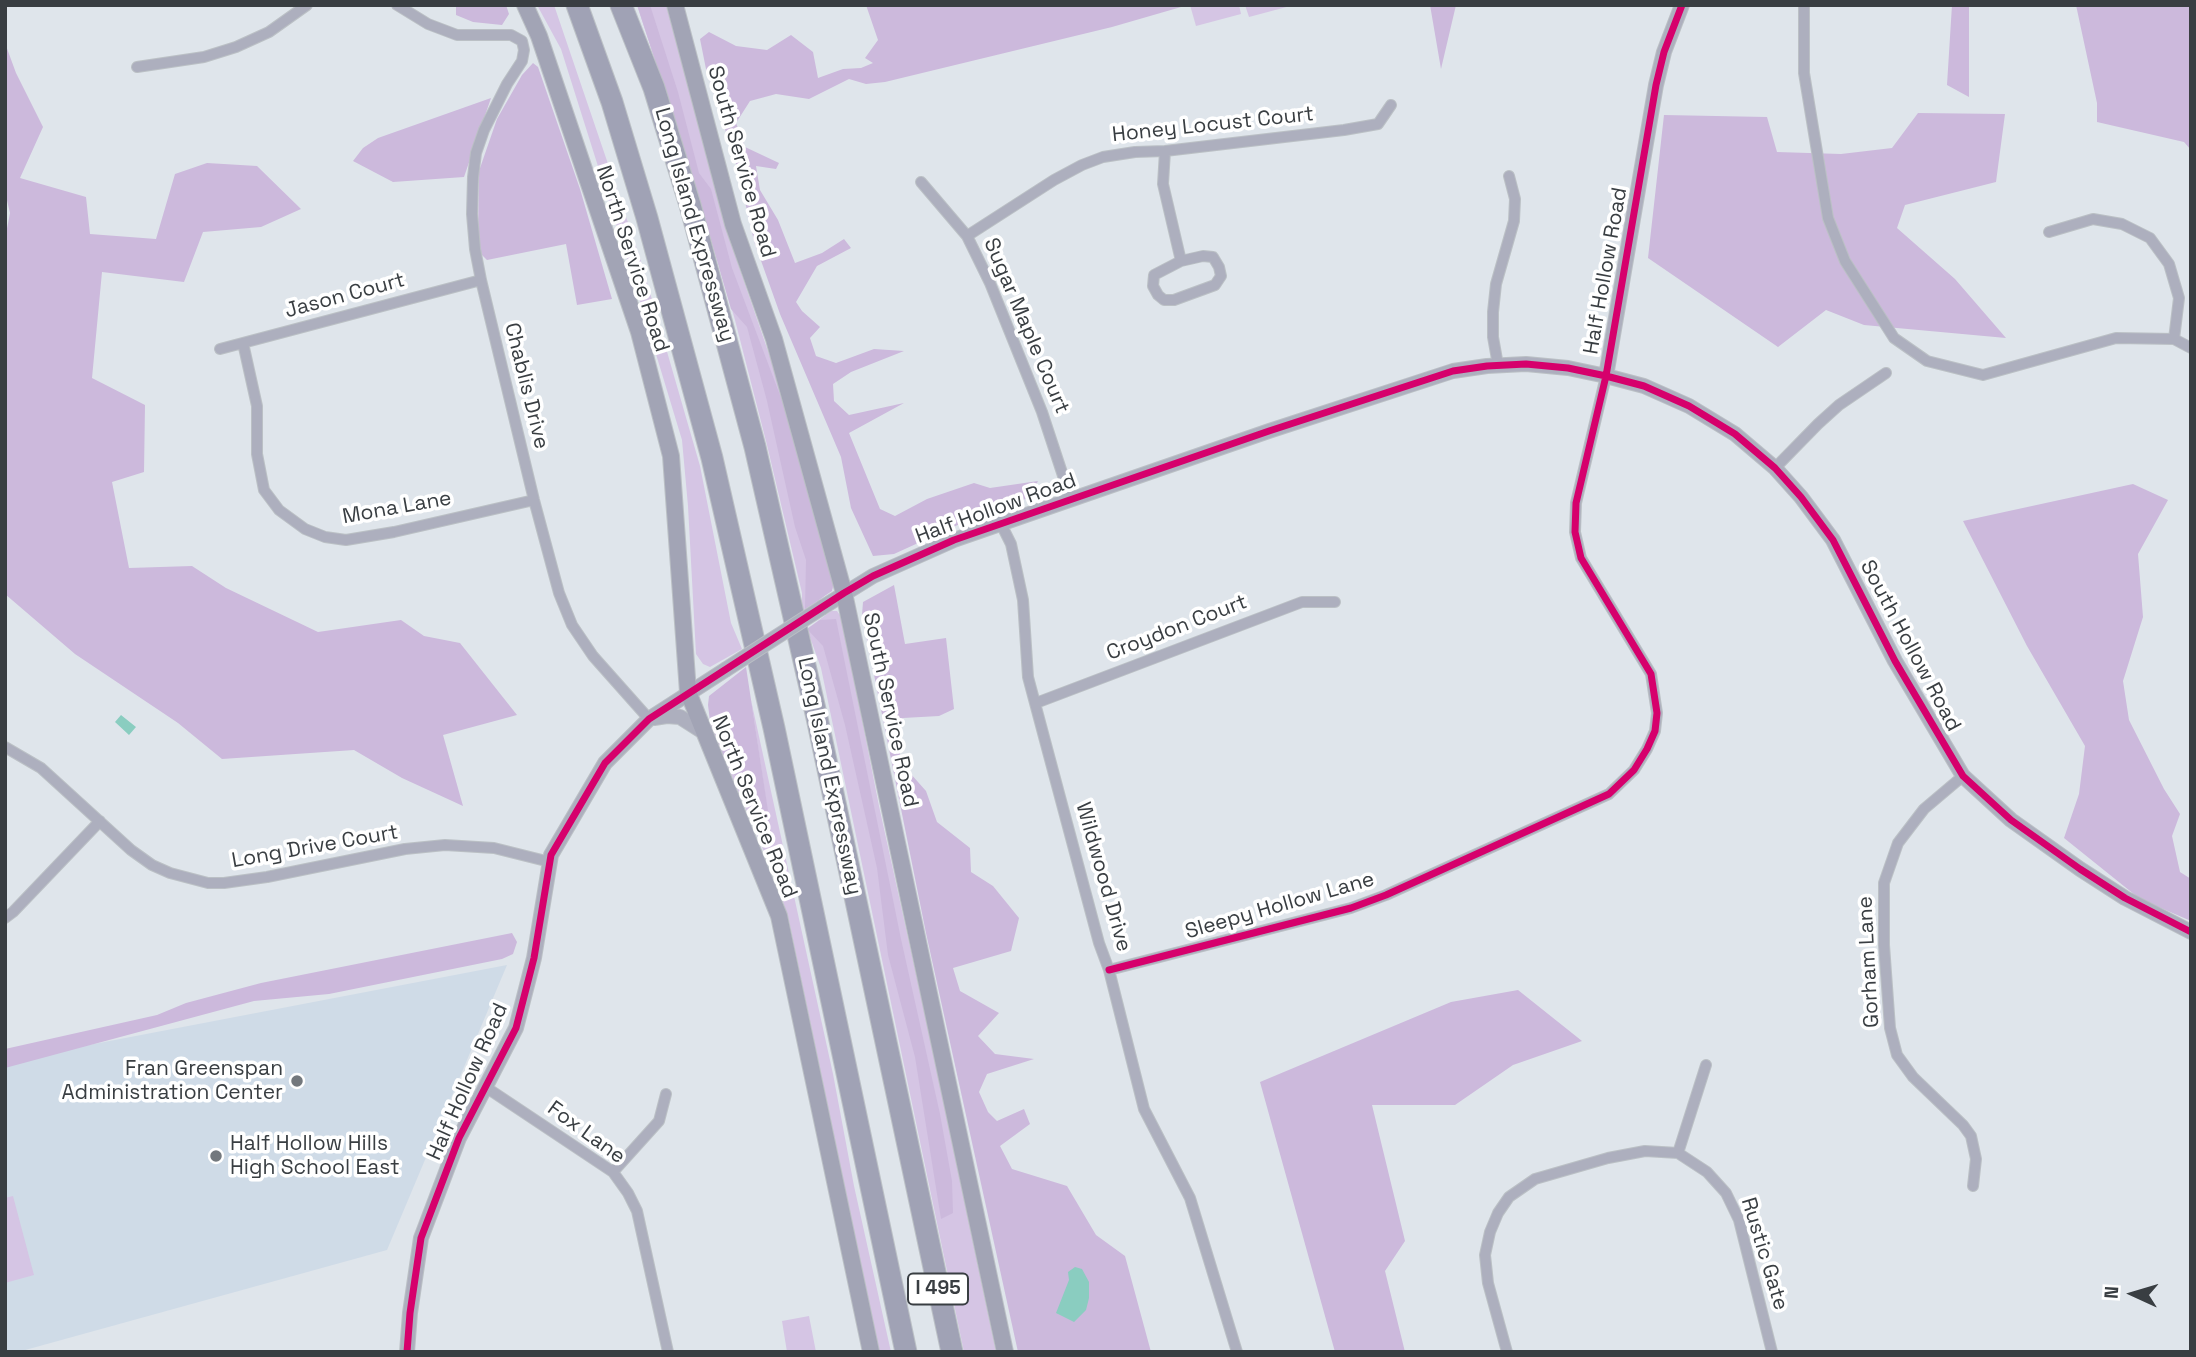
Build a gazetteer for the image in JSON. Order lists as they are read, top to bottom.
{
  "streets": {
    "highway": ["Long Island Expressway", "I 495"],
    "main road": ["South Service Road", "North Service Road"],
    "street": [
      "Honey Locust Court",
      "Half Hollow Road",
      "Jason Court",
      "Sugar Maple Court",
      "Chablis Drive",
      "Mona Lane",
      "Croydon Court",
      "South Hollow Road",
      "Long Drive Court",
      "Wildwood Drive",
      "Sleepy Hollow Lane",
      "Gorham Lane",
      "Fox Lane",
      "Rustic Gate"
    ]
  },
  "crossings": [
    ["Honey Locust Court", "Sugar Maple Court"],
    ["South Service Road", "Half Hollow Road"],
    ["North Service Road", "Half Hollow Road"],
    ["Half Hollow Road", "Sugar Maple Court"],
    ["Half Hollow Road", "Chablis Drive"],
    ["Half Hollow Road", "South Hollow Road"],
    ["Half Hollow Road", "Long Drive Court"],
    ["Half Hollow Road", "Wildwood Drive"],
    ["Half Hollow Road", "Sleepy Hollow Lane"],
    ["Half Hollow Road", "Fox Lane"],
    ["Jason Court", "Chablis Drive"],
    ["Jason Court", "Mona Lane"],
    ["Chablis Drive", "Mona Lane"],
    ["Croydon Court", "Wildwood Drive"],
    ["South Hollow Road", "Sleepy Hollow Lane"],
    ["South Hollow Road", "Gorham Lane"],
    ["Wildwood Drive", "Sleepy Hollow Lane"]
  ],
  "places": ["Fran Greenspan Administration Center", "Half Hollow Hills High School East"],
  "north": "left"
}
